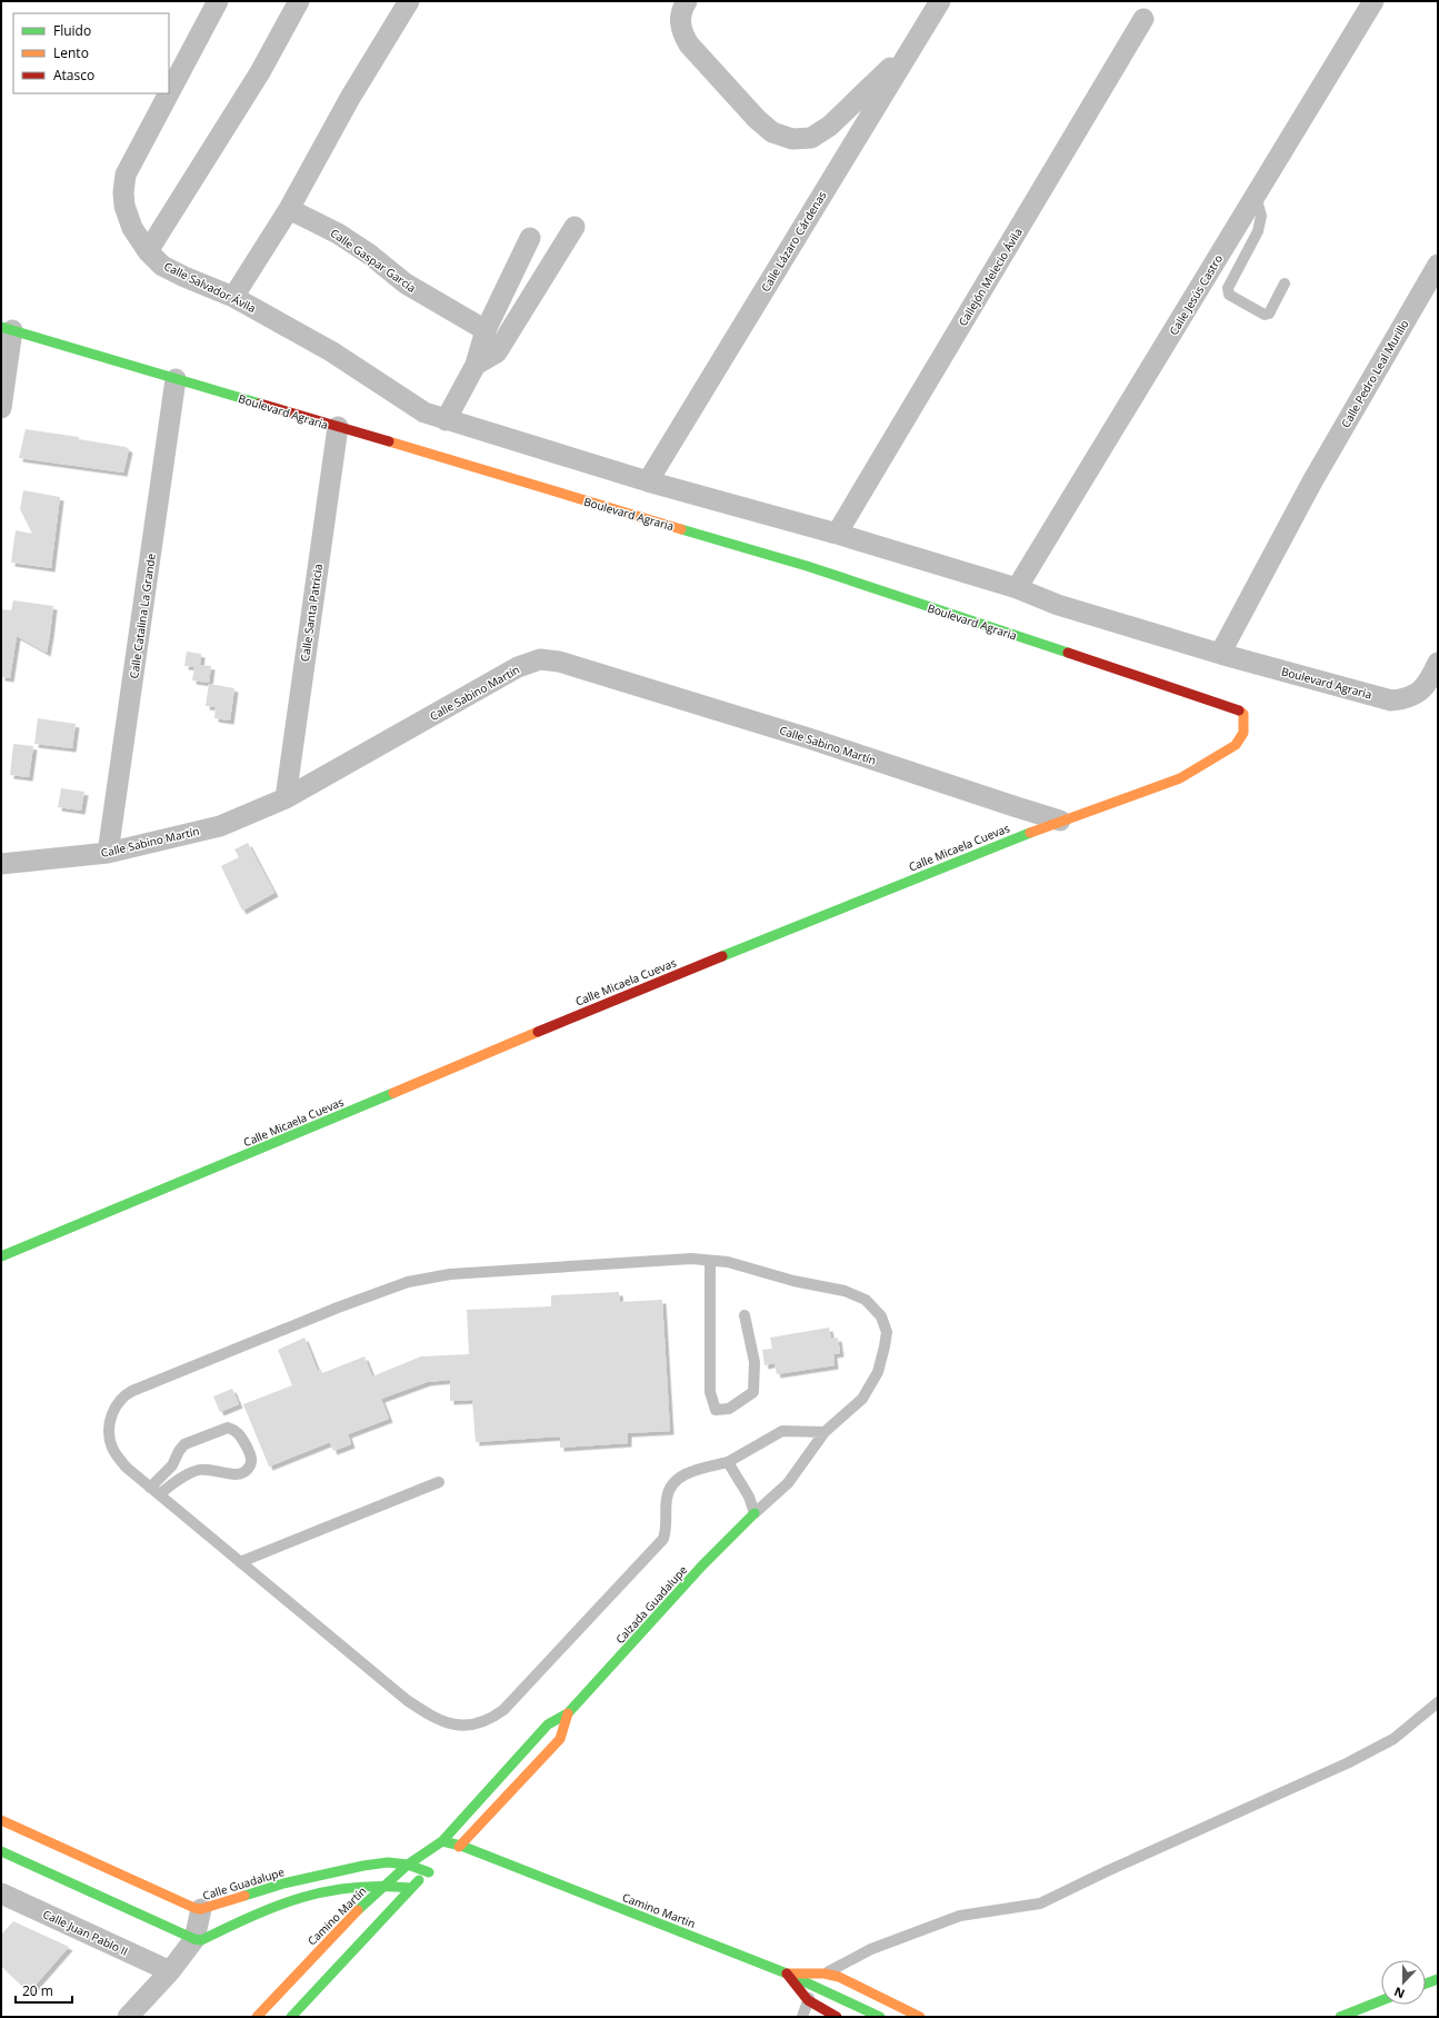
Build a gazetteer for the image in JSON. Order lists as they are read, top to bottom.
{
  "streets": {
    "main road": [
      "Boulevard Agraria",
      "Calle Micaela Cuevas",
      "Calzada Guadalupe",
      "Calle Guadalupe",
      "Camino Martin",
      "Camino Martín"
    ],
    "street": [
      "Calle Lázaro Cárdenas",
      "Calle Gaspar García",
      "Callejón Melecio Ávila",
      "Calle Salvador Ávila",
      "Calle Jesús Castro",
      "Calle Pedro Leal Murillo",
      "Calle Santa Patricia",
      "Calle Catalina La Grande",
      "Calle Sabino Martín",
      "Calle Juan Pablo II"
    ]
  },
  "crossings": [
    ["Calle Lázaro Cárdenas", "Calle Salvador Ávila"],
    ["Calle Lázaro Cárdenas", "Boulevard Agraria"],
    ["Callejón Melecio Ávila", "Boulevard Agraria"],
    ["Calle Salvador Ávila", "Boulevard Agraria"],
    ["Calle Jesús Castro", "Boulevard Agraria"],
    ["Calle Pedro Leal Murillo", "Boulevard Agraria"],
    ["Boulevard Agraria", "Calle Santa Patricia"],
    ["Boulevard Agraria", "Calle Catalina La Grande"],
    ["Boulevard Agraria", "Calle Micaela Cuevas"],
    ["Calle Santa Patricia", "Calle Sabino Martín"],
    ["Calle Catalina La Grande", "Calle Sabino Martín"],
    ["Calle Sabino Martín", "Calle Micaela Cuevas"],
    ["Calzada Guadalupe", "Camino Martin"],
    ["Calzada Guadalupe", "Camino Martín"],
    ["Calle Guadalupe", "Camino Martín"],
    ["Camino Martin", "Camino Martín"]
  ],
  "legend": ["Fluido", "Lento", "Atasco"],
  "scale_bar": "20 m",
  "north": "bottom"
}
